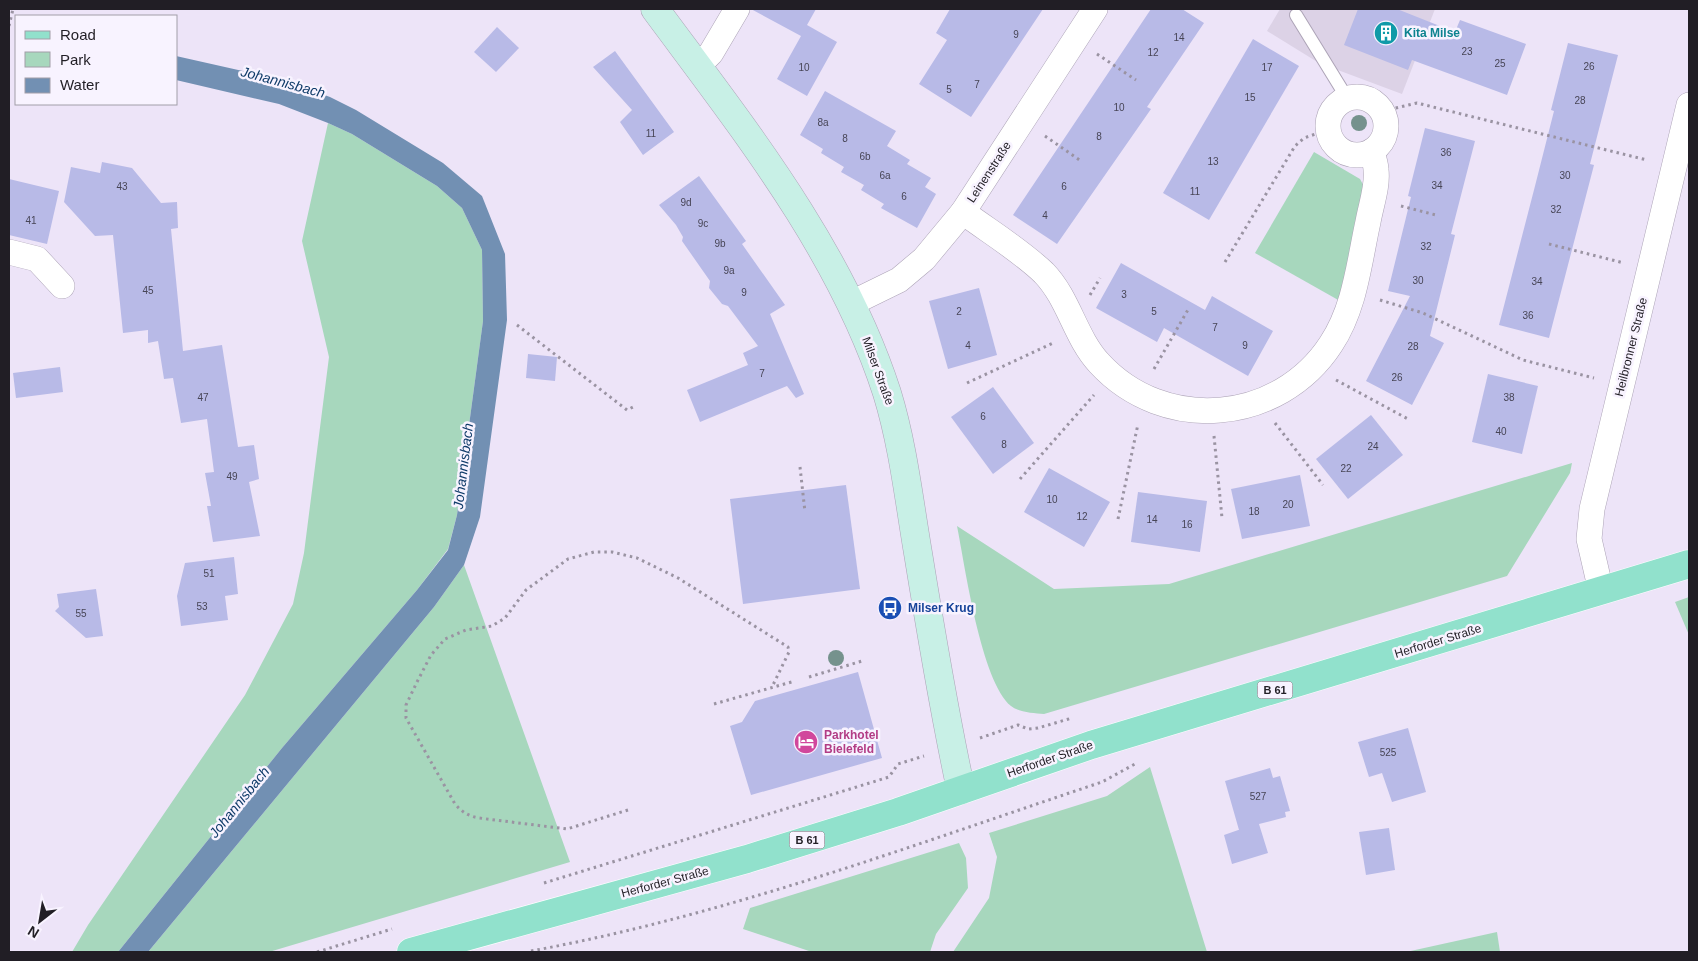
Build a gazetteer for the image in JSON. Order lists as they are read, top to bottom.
{
  "streets": {
    "main road": ["Milser Straße", "Herforder Straße", "B 61"],
    "street": ["Leinenstraße", "Heilbronner Straße"]
  },
  "crossings": [
    ["Leinenstraße", "Milser Straße"],
    ["Heilbronner Straße", "Herforder Straße"],
    ["Milser Straße", "Herforder Straße"]
  ],
  "water": ["Johannisbach"],
  "places": {
    "building": ["Kita Milse"],
    "bus stop": ["Milser Krug"],
    "hotel": ["Parkhotel Bielefeld"]
  },
  "house_numbers": [
    "9",
    "14",
    "23",
    "12",
    "25",
    "26",
    "10",
    "17",
    "7",
    "5",
    "15",
    "28",
    "10",
    "8a",
    "11",
    "8",
    "8",
    "36",
    "6b",
    "13",
    "6a",
    "30",
    "34",
    "43",
    "6",
    "11",
    "6",
    "9d",
    "32",
    "4",
    "41",
    "9c",
    "9b",
    "32",
    "9a",
    "30",
    "34",
    "45",
    "9",
    "3",
    "2",
    "5",
    "36",
    "7",
    "4",
    "9",
    "28",
    "7",
    "26",
    "47",
    "38",
    "6",
    "40",
    "8",
    "24",
    "22",
    "49",
    "10",
    "20",
    "18",
    "12",
    "14",
    "16",
    "51",
    "53",
    "55",
    "525",
    "527"
  ],
  "legend": ["Road", "Park", "Water"],
  "north": "bottom left"
}
